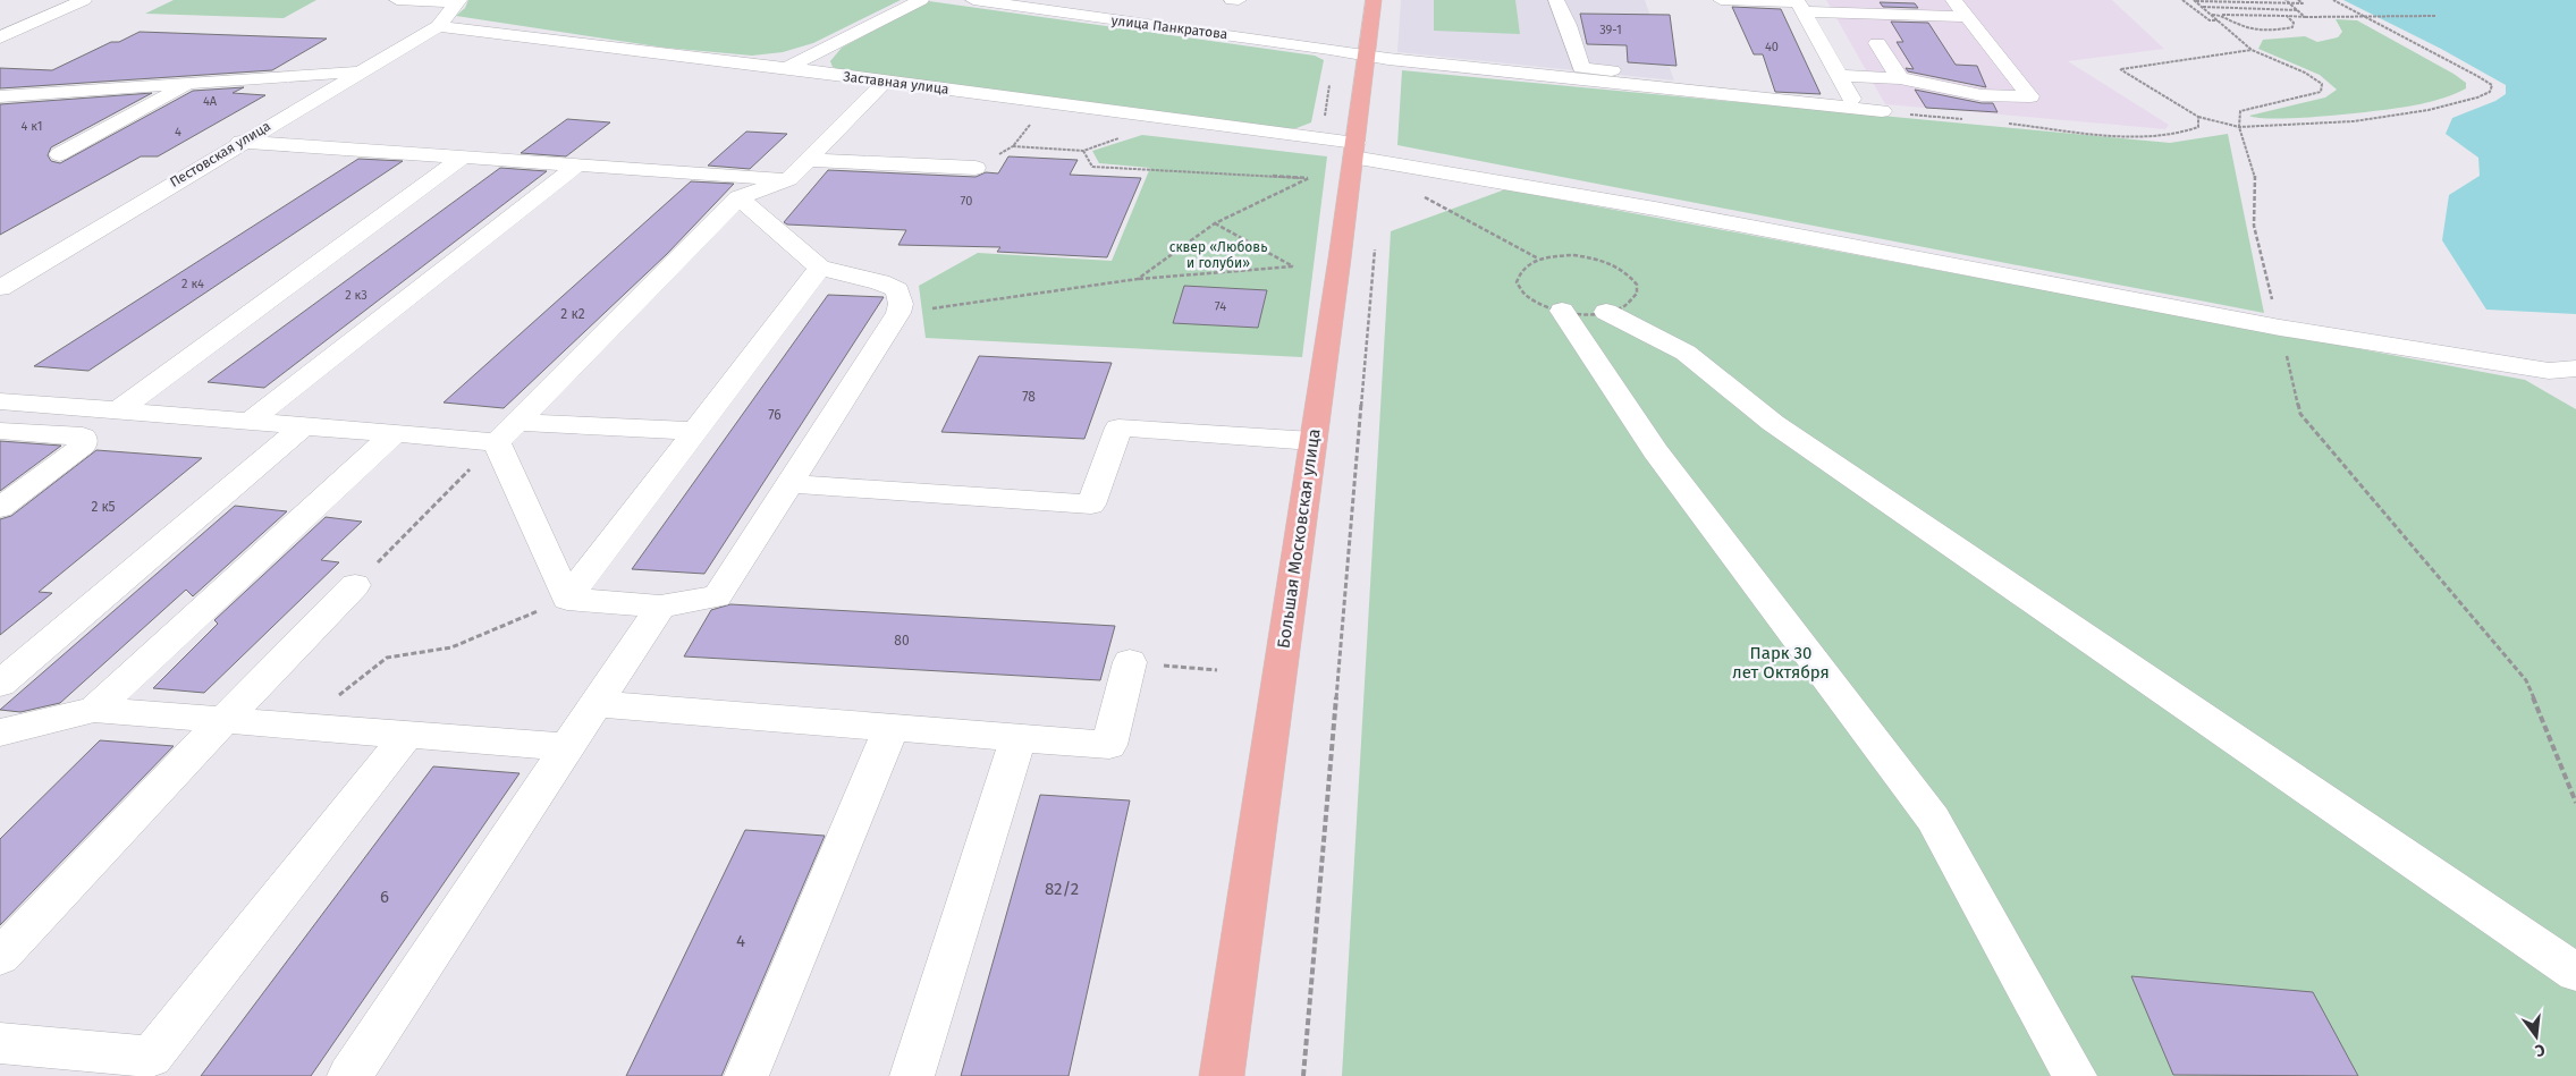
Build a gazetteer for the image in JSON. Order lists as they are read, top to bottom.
{
  "streets": {
    "main road": ["Большая Московская улица"],
    "street": ["улица Панкратова", "Заставная улица", "Пестовская улица"]
  },
  "crossings": [
    ["улица Панкратова", "Большая Московская улица"],
    ["Заставная улица", "Пестовская улица"],
    ["Заставная улица", "Большая Московская улица"]
  ],
  "parks": ["сквер «Любовь и голуби»", "Парк 30 лет Октября"],
  "house_numbers": [
    "39-1",
    "40",
    "4А",
    "4 к1",
    "4",
    "70",
    "2 к4",
    "2 к3",
    "74",
    "2 к2",
    "78",
    "76",
    "2 к5",
    "80",
    "82/2",
    "6",
    "4"
  ],
  "north": "bottom"
}
